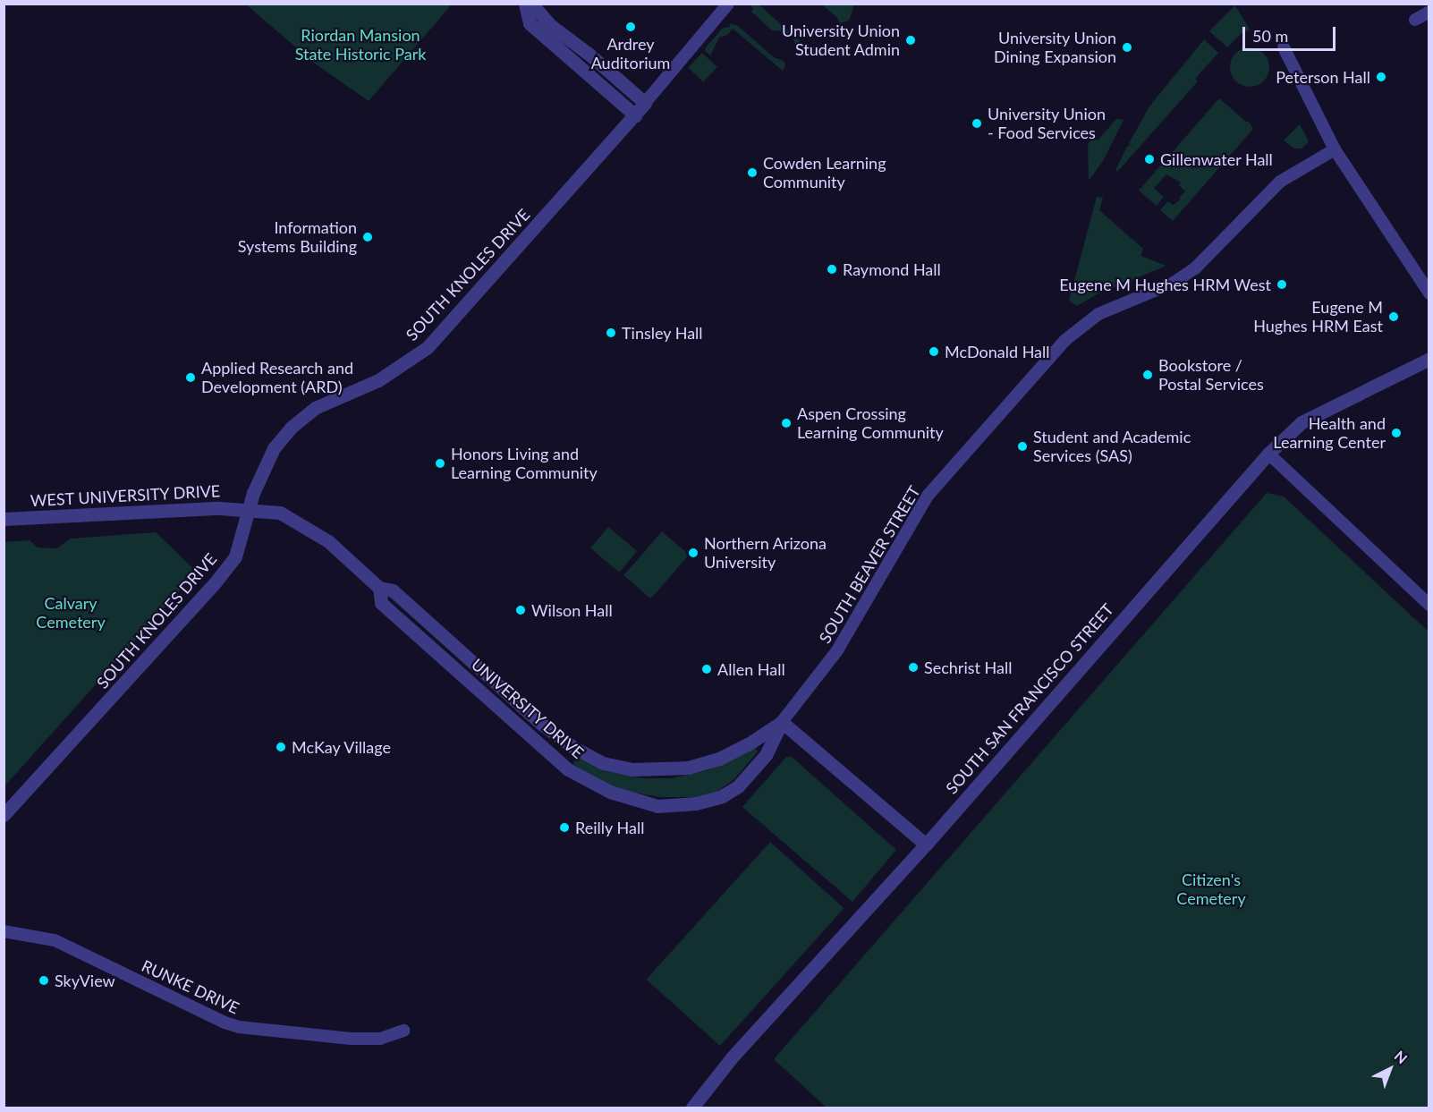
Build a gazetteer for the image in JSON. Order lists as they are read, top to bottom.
{
  "streets": {
    "street": [
      "SOUTH KNOLES DRIVE",
      "WEST UNIVERSITY DRIVE",
      "SOUTH BEAVER STREET",
      "SOUTH SAN FRANCISCO STREET",
      "UNIVERSITY DRIVE",
      "RUNKE DRIVE"
    ]
  },
  "crossings": [
    ["SOUTH KNOLES DRIVE", "WEST UNIVERSITY DRIVE"],
    ["SOUTH KNOLES DRIVE", "UNIVERSITY DRIVE"],
    ["WEST UNIVERSITY DRIVE", "UNIVERSITY DRIVE"],
    ["SOUTH BEAVER STREET", "UNIVERSITY DRIVE"]
  ],
  "parks": ["Riordan Mansion State Historic Park", "Calvary Cemetery", "Citizen's Cemetery"],
  "places": [
    "Ardrey Auditorium",
    "University Union Student Admin",
    "University Union Dining Expansion",
    "Peterson Hall",
    "University Union - Food Services",
    "Gillenwater Hall",
    "Cowden Learning Community",
    "Information Systems Building",
    "Raymond Hall",
    "Eugene M Hughes HRM West",
    "Eugene M Hughes HRM East",
    "Tinsley Hall",
    "McDonald Hall",
    "Bookstore / Postal Services",
    "Applied Research and Development (ARD)",
    "Aspen Crossing Learning Community",
    "Health and Learning Center",
    "Student and Academic Services (SAS)",
    "Honors Living and Learning Community",
    "Northern Arizona University",
    "Wilson Hall",
    "Sechrist Hall",
    "Allen Hall",
    "McKay Village",
    "Reilly Hall",
    "SkyView"
  ],
  "scale_bar": "50 m",
  "north": "top right"
}
